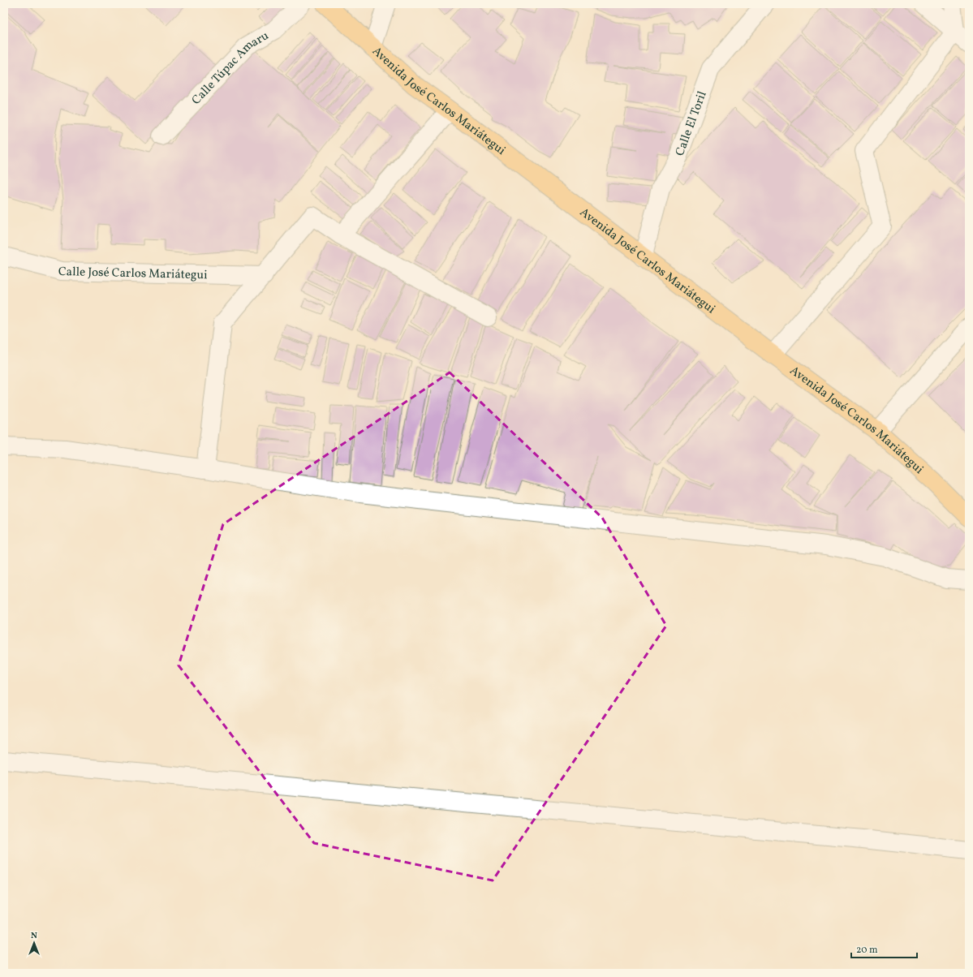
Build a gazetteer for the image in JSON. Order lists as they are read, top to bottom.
{
  "streets": {
    "main road": ["Avenida José Carlos Mariátegui"],
    "street": ["Calle Túpac Amaru", "Calle El Toril", "Calle José Carlos Mariátegui"]
  },
  "crossings": [
    ["Avenida José Carlos Mariátegui", "Calle El Toril"]
  ],
  "scale_bar": "20 m",
  "north": "top"
}
